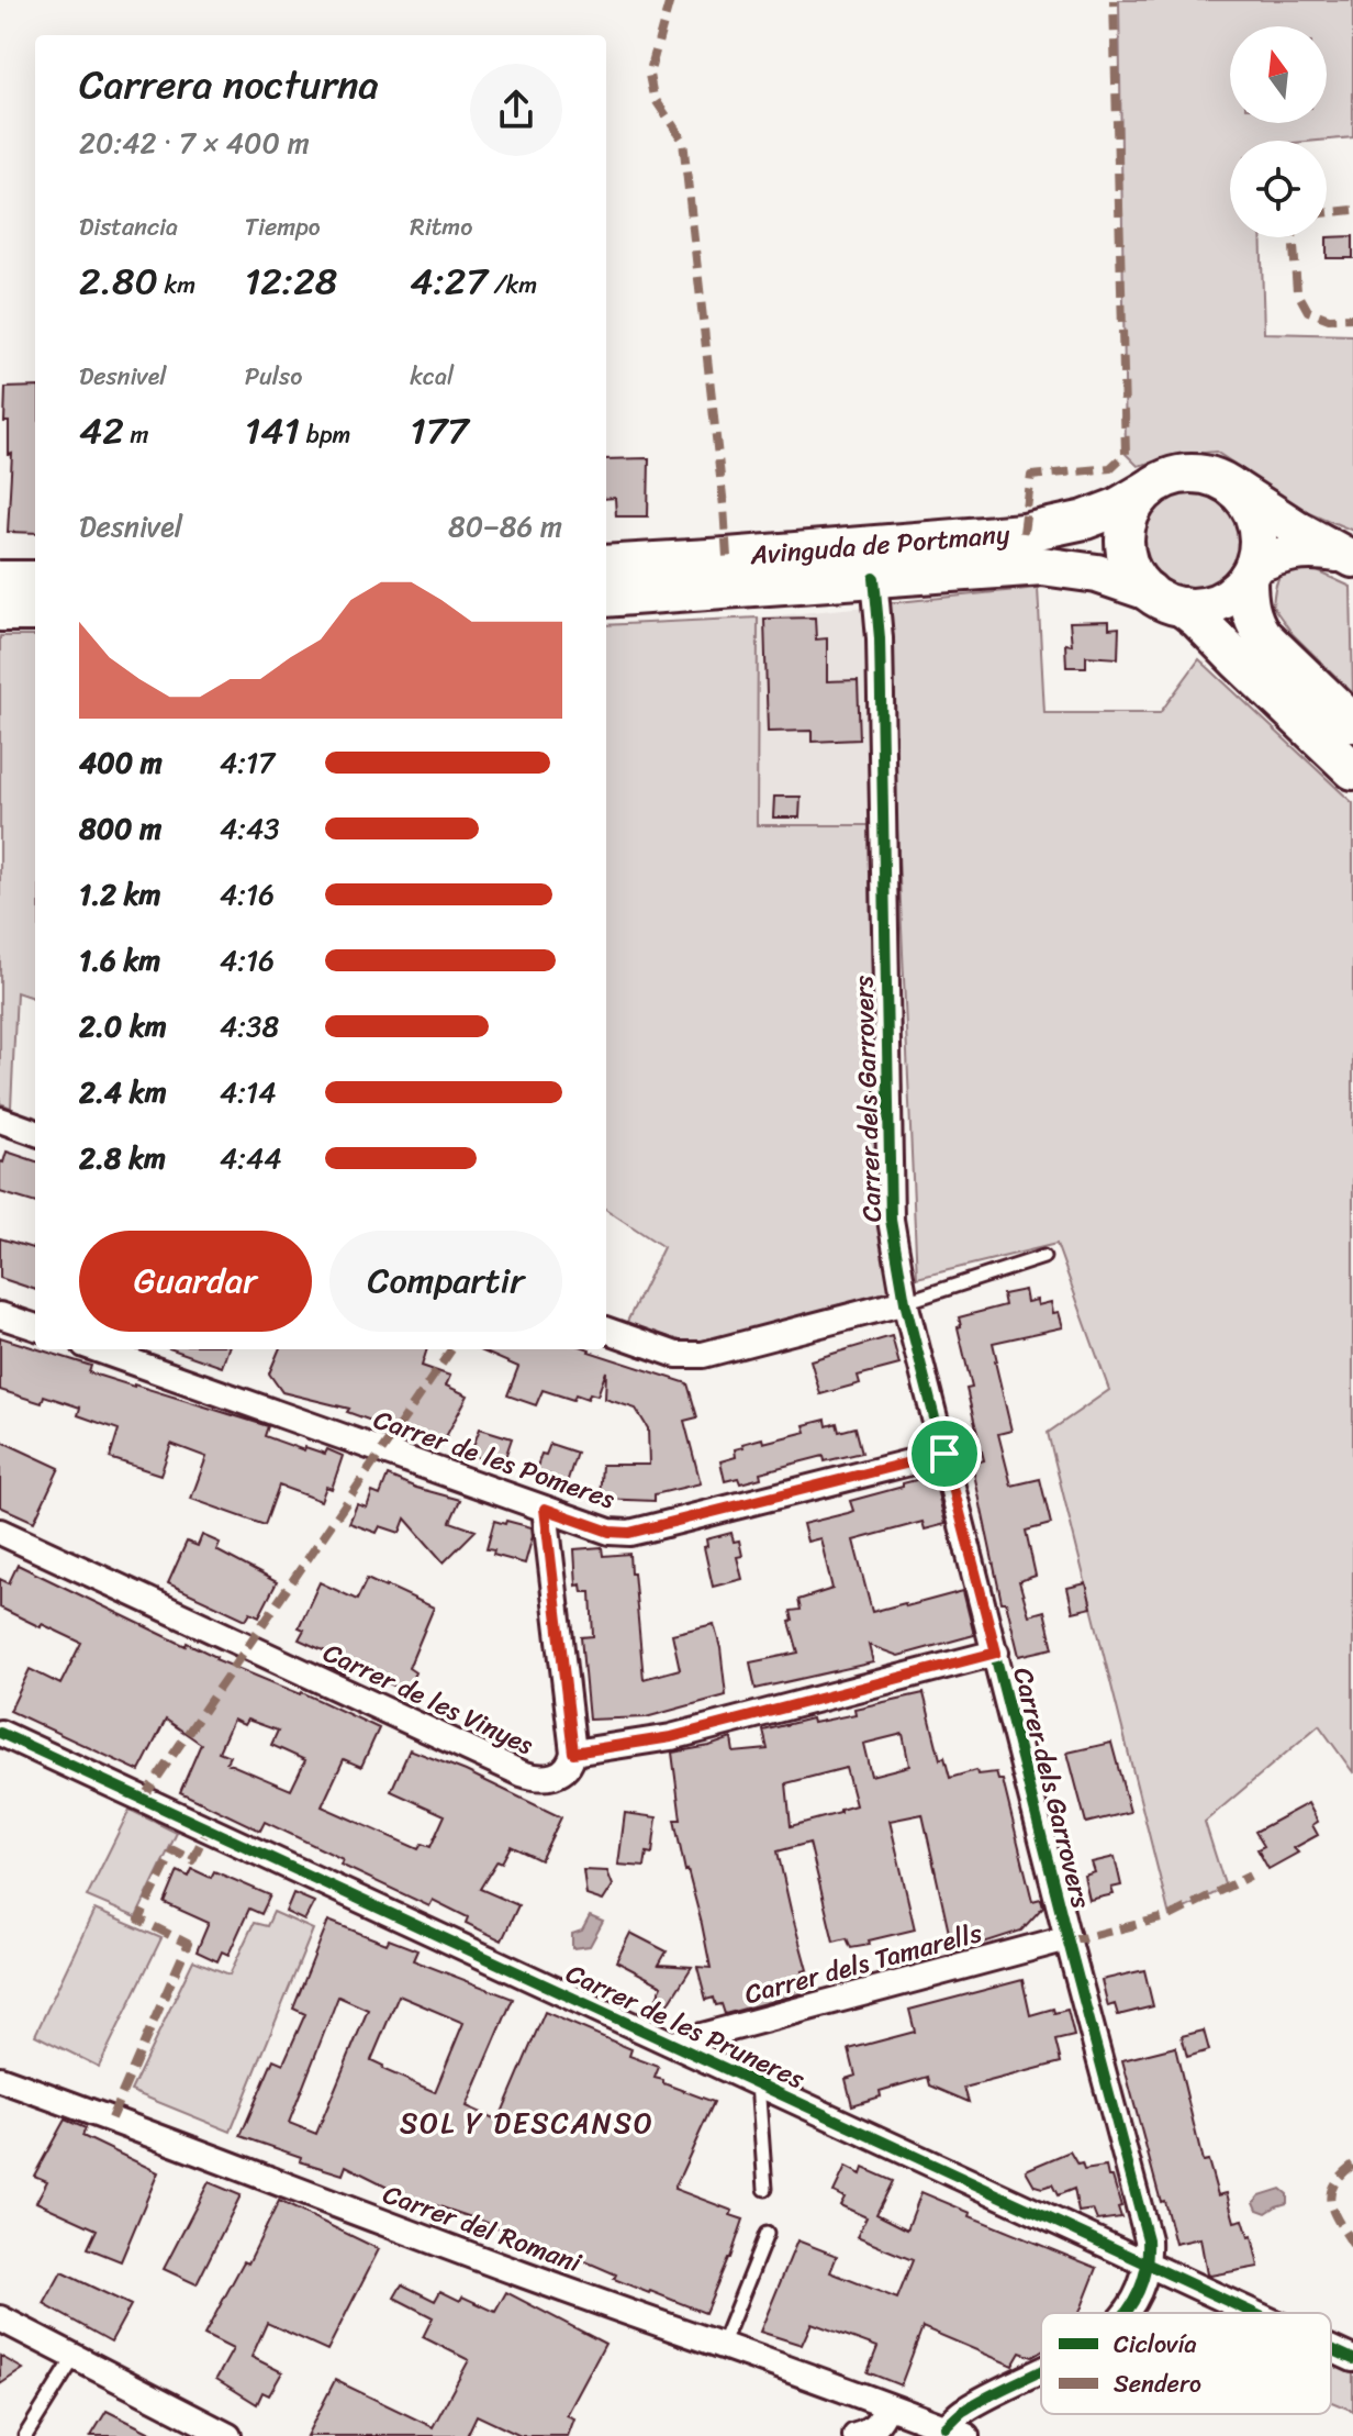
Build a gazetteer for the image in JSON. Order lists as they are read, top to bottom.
{
  "streets": {
    "main road": ["Avinguda de Portmany"],
    "street": [
      "Carrer dels Garrovers",
      "Carrer de les Pomeres",
      "Carrer de les Vinyes",
      "Carrer dels Tamarells",
      "Carrer de les Pruneres",
      "Carrer del Romani"
    ]
  },
  "crossings": [
    ["Avinguda de Portmany", "Carrer dels Garrovers"],
    ["Carrer dels Garrovers", "Carrer de les Pomeres"],
    ["Carrer dels Garrovers", "Carrer de les Vinyes"],
    ["Carrer dels Garrovers", "Carrer dels Tamarells"],
    ["Carrer dels Garrovers", "Carrer de les Pruneres"],
    ["Carrer dels Tamarells", "Carrer de les Pruneres"]
  ],
  "districts": ["SOL Y DESCANSO"],
  "legend": ["Ciclovía", "Sendero"],
  "north": "top",
  "page": {
    "heading": ["Carrera nocturna", "20:42 · 7 × 400 m"],
    "stats": [
      ["Distancia", "2.80 km"],
      ["Tiempo", "12:28"],
      ["Ritmo", "4:27 /km"],
      ["Desnivel", "42 m"],
      ["Pulso", "141 bpm"],
      ["kcal", "177"]
    ],
    "chart": ["Desnivel", "80–86 m"],
    "list": [
      {
        "name": "400 m",
        "note": "4:17"
      },
      {
        "name": "800 m",
        "note": "4:43"
      },
      {
        "name": "1.2 km",
        "note": "4:16"
      },
      {
        "name": "1.6 km",
        "note": "4:16"
      },
      {
        "name": "2.0 km",
        "note": "4:38"
      },
      {
        "name": "2.4 km",
        "note": "4:14"
      },
      {
        "name": "2.8 km",
        "note": "4:44"
      }
    ],
    "buttons": ["Guardar", "Compartir"]
  }
}
